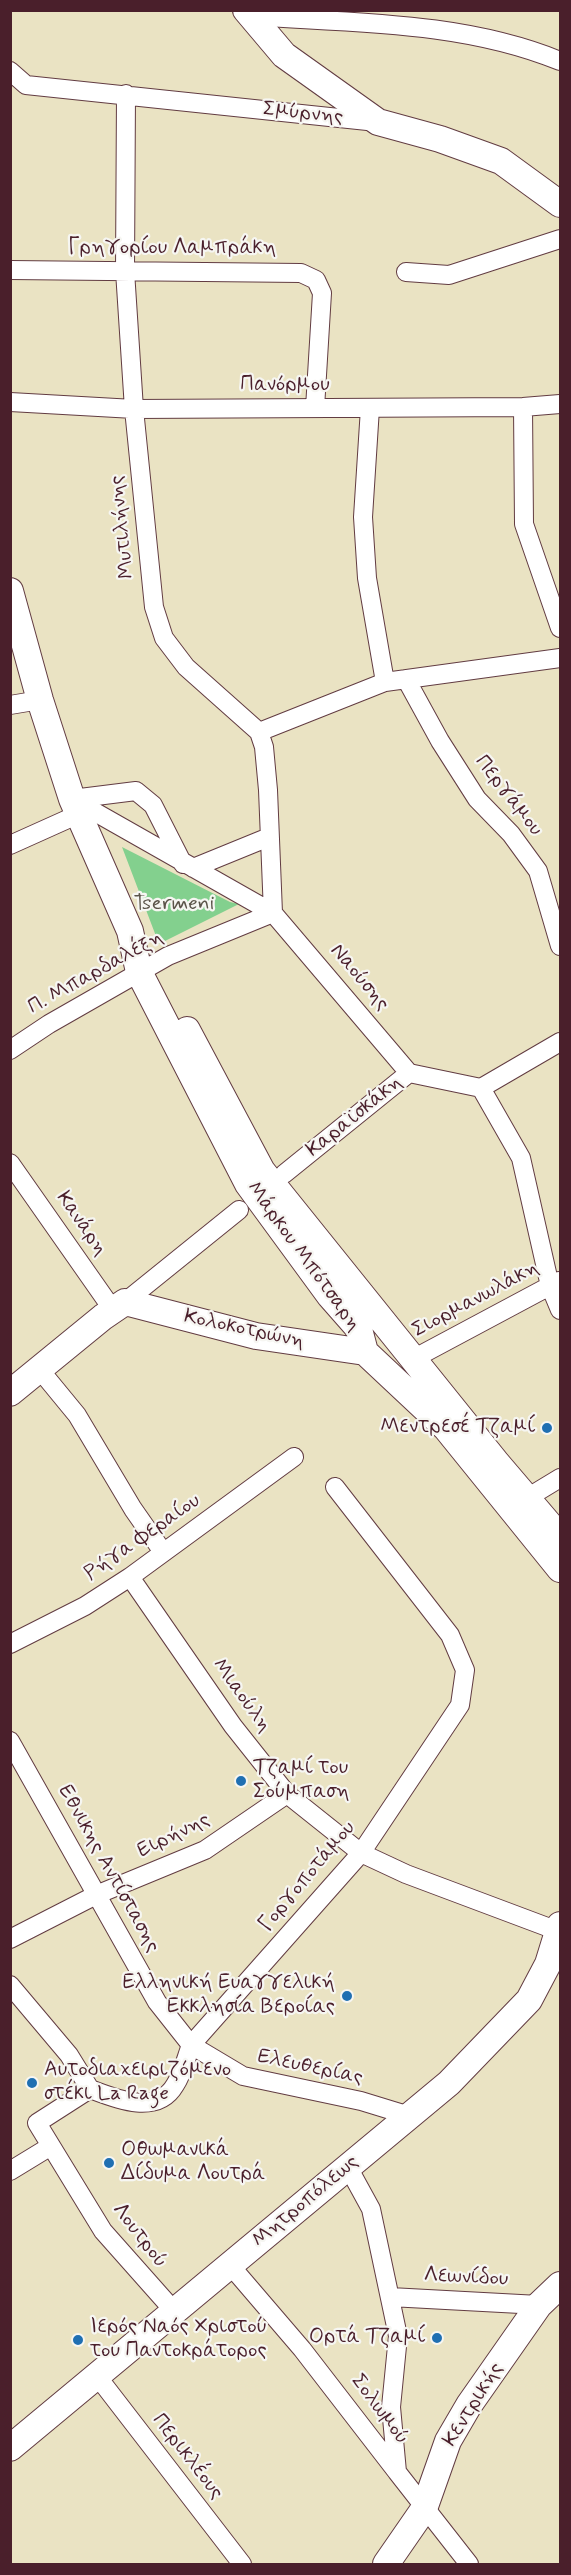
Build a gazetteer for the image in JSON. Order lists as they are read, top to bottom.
{
  "streets": {
    "street": [
      "Σμύρνης",
      "Γρηγορίου Λαμπράκη",
      "Πανόρμου",
      "Mυτιλήνης",
      "Περγάμου",
      "Π. Μπαρδαλέξη",
      "Ναούσης",
      "Καραϊσκάκη",
      "Κανάρη",
      "Μάρκου Μπότσαρη",
      "Σιορμανωλάκη",
      "Κολοκοτρώνη",
      "Ρήγα Φεραίου",
      "Μιαούλη",
      "Ειρήνης",
      "Εθνικης Αντίστασης",
      "Γοργοποτάμου",
      "Ελευθερίας",
      "Μητροπόλεως",
      "Λουτρού",
      "Λεωνίδου",
      "Κεντρικής",
      "Σολωμού",
      "Περικλέους"
    ]
  },
  "crossings": [
    ["Σμύρνης", "Mυτιλήνης"],
    ["Γρηγορίου Λαμπράκη", "Πανόρμου"],
    ["Γρηγορίου Λαμπράκη", "Mυτιλήνης"],
    ["Πανόρμου", "Mυτιλήνης"],
    ["Π. Μπαρδαλέξη", "Ναούσης"],
    ["Π. Μπαρδαλέξη", "Μάρκου Μπότσαρη"],
    ["Ναούσης", "Καραϊσκάκη"],
    ["Κανάρη", "Κολοκοτρώνη"],
    ["Μάρκου Μπότσαρη", "Σιορμανωλάκη"],
    ["Μάρκου Μπότσαρη", "Κολοκοτρώνη"],
    ["Ρήγα Φεραίου", "Μιαούλη"],
    ["Μιαούλη", "Ειρήνης"],
    ["Μιαούλη", "Γοργοποτάμου"],
    ["Μιαούλη", "Μητροπόλεως"],
    ["Ειρήνης", "Εθνικης Αντίστασης"],
    ["Εθνικης Αντίστασης", "Γοργοποτάμου"],
    ["Εθνικης Αντίστασης", "Ελευθερίας"],
    ["Γοργοποτάμου", "Ελευθερίας"],
    ["Ελευθερίας", "Μητροπόλεως"],
    ["Μητροπόλεως", "Λουτρού"],
    ["Μητροπόλεως", "Σολωμού"],
    ["Μητροπόλεως", "Περικλέους"],
    ["Λεωνίδου", "Κεντρικής"],
    ["Κεντρικής", "Σολωμού"]
  ],
  "parks": ["Tsermeni"],
  "places": [
    "Μεντρεσέ Τζαμί",
    "Τζαμί του Σούμπαση",
    "Ελληνική Ευαγγελική Εκκλησία Βεροίας",
    "Αυτοδιαχειριζόμενο στέκι La Rage",
    "Οθωμανικά Δίδυμα Λουτρά",
    "Ορτά Τζαμί",
    "Ιερός Ναός Χριστού του Παντοκράτορος"
  ]
}
